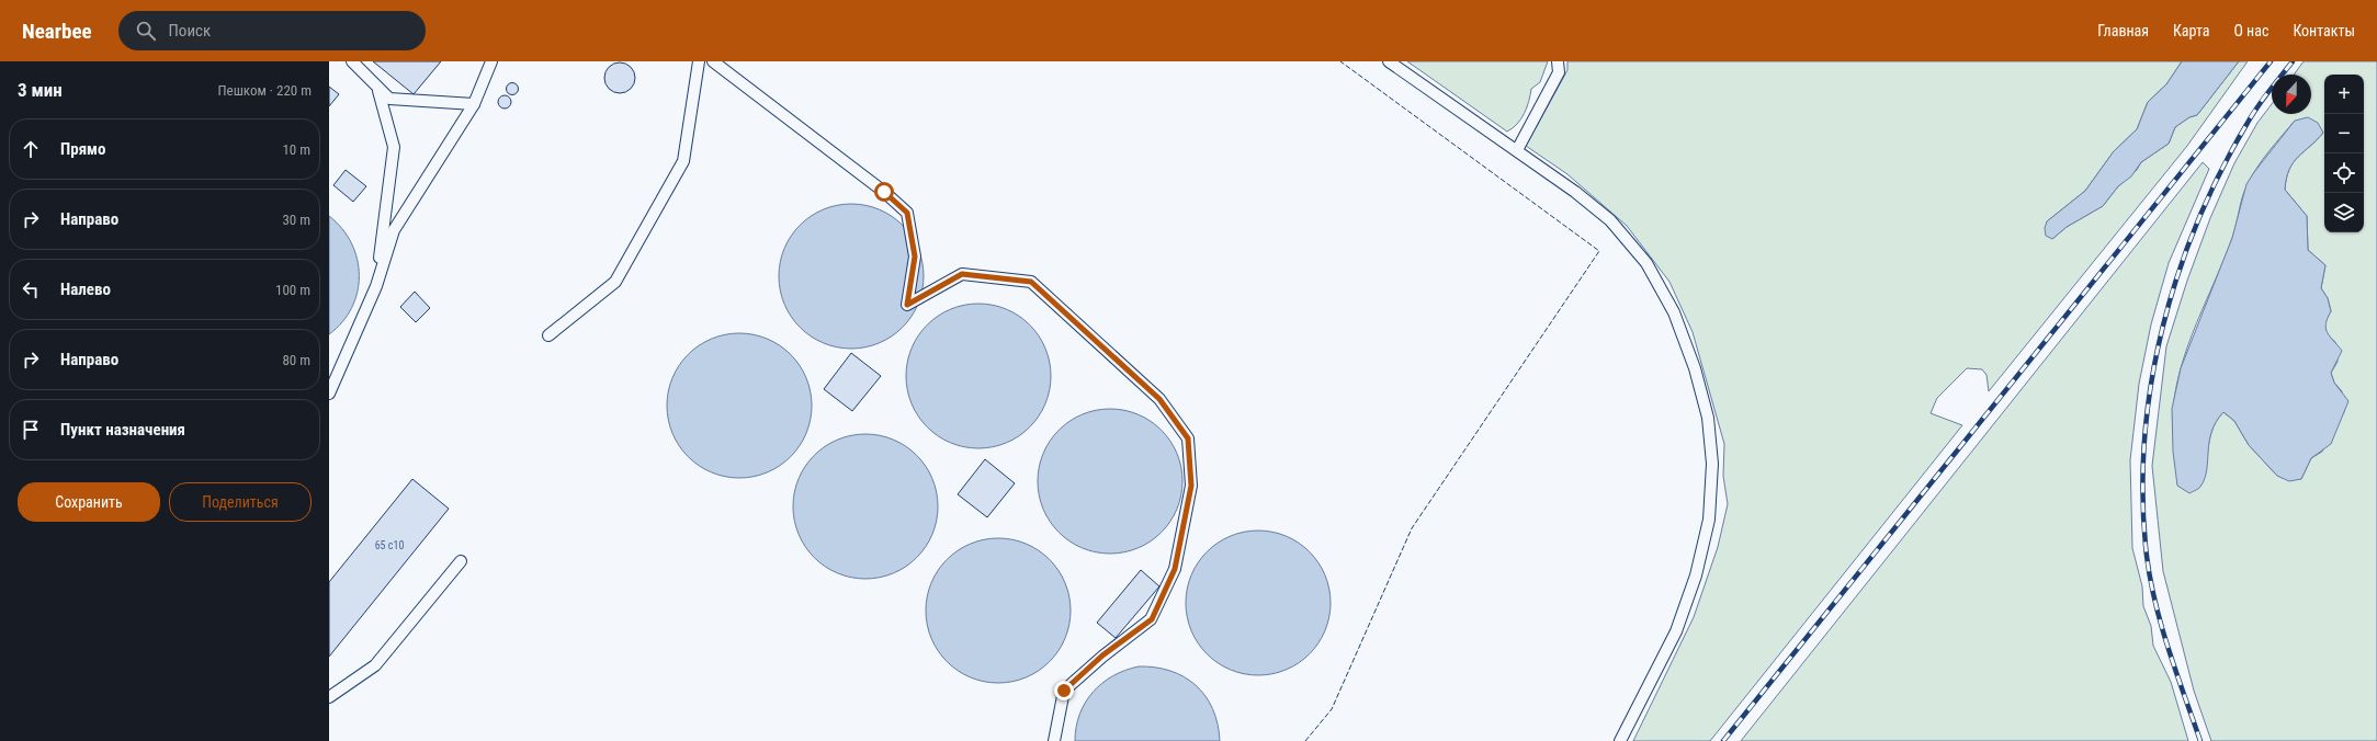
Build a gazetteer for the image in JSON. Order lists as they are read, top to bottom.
{
  "house_numbers": ["65 с10"],
  "north": "bottom",
  "page": {
    "header": "Nearbee",
    "search": "Поиск",
    "nav": [
      "Главная",
      "Карта",
      "О нас",
      "Контакты"
    ],
    "heading": ["3 мин", "Пешком · 220 m"],
    "map_buttons": ["+", "−"],
    "list": [
      ["Прямо", "10 m"],
      ["Направо", "30 m"],
      ["Налево", "100 m"],
      ["Направо", "80 m"],
      "Пункт назначения"
    ],
    "buttons": ["Сохранить", "Поделиться"]
  }
}
